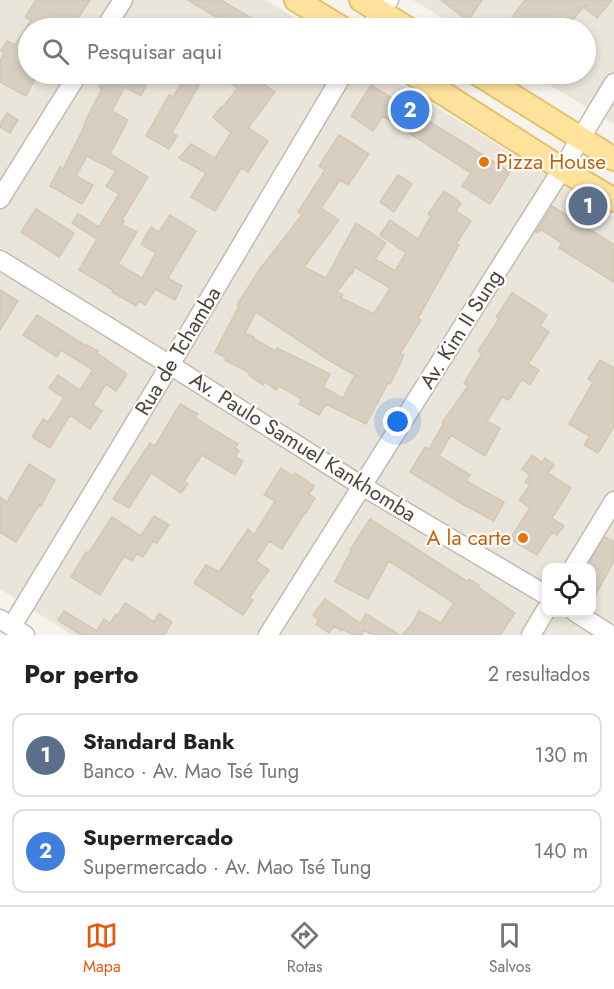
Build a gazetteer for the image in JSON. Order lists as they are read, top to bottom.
{
  "streets": {
    "street": ["Av. Kim II Sung", "Rua de Tchamba", "Av. Paulo Samuel Kankhomba"]
  },
  "crossings": [
    ["Av. Kim II Sung", "Av. Paulo Samuel Kankhomba"],
    ["Rua de Tchamba", "Av. Paulo Samuel Kankhomba"]
  ],
  "places": ["Pizza House", "A la carte"],
  "page": {
    "search": "Pesquisar aqui",
    "pins": ["2", "1"],
    "heading": ["Por perto", "2 resultados"],
    "list": [
      {
        "mark": "1",
        "name": "Standard Bank",
        "note": "Banco · Av. Mao Tsé Tung",
        "value": "130 m"
      },
      {
        "mark": "2",
        "name": "Supermercado",
        "note": "Supermercado · Av. Mao Tsé Tung",
        "value": "140 m"
      }
    ],
    "nav": ["Mapa", "Rotas", "Salvos"]
  }
}
